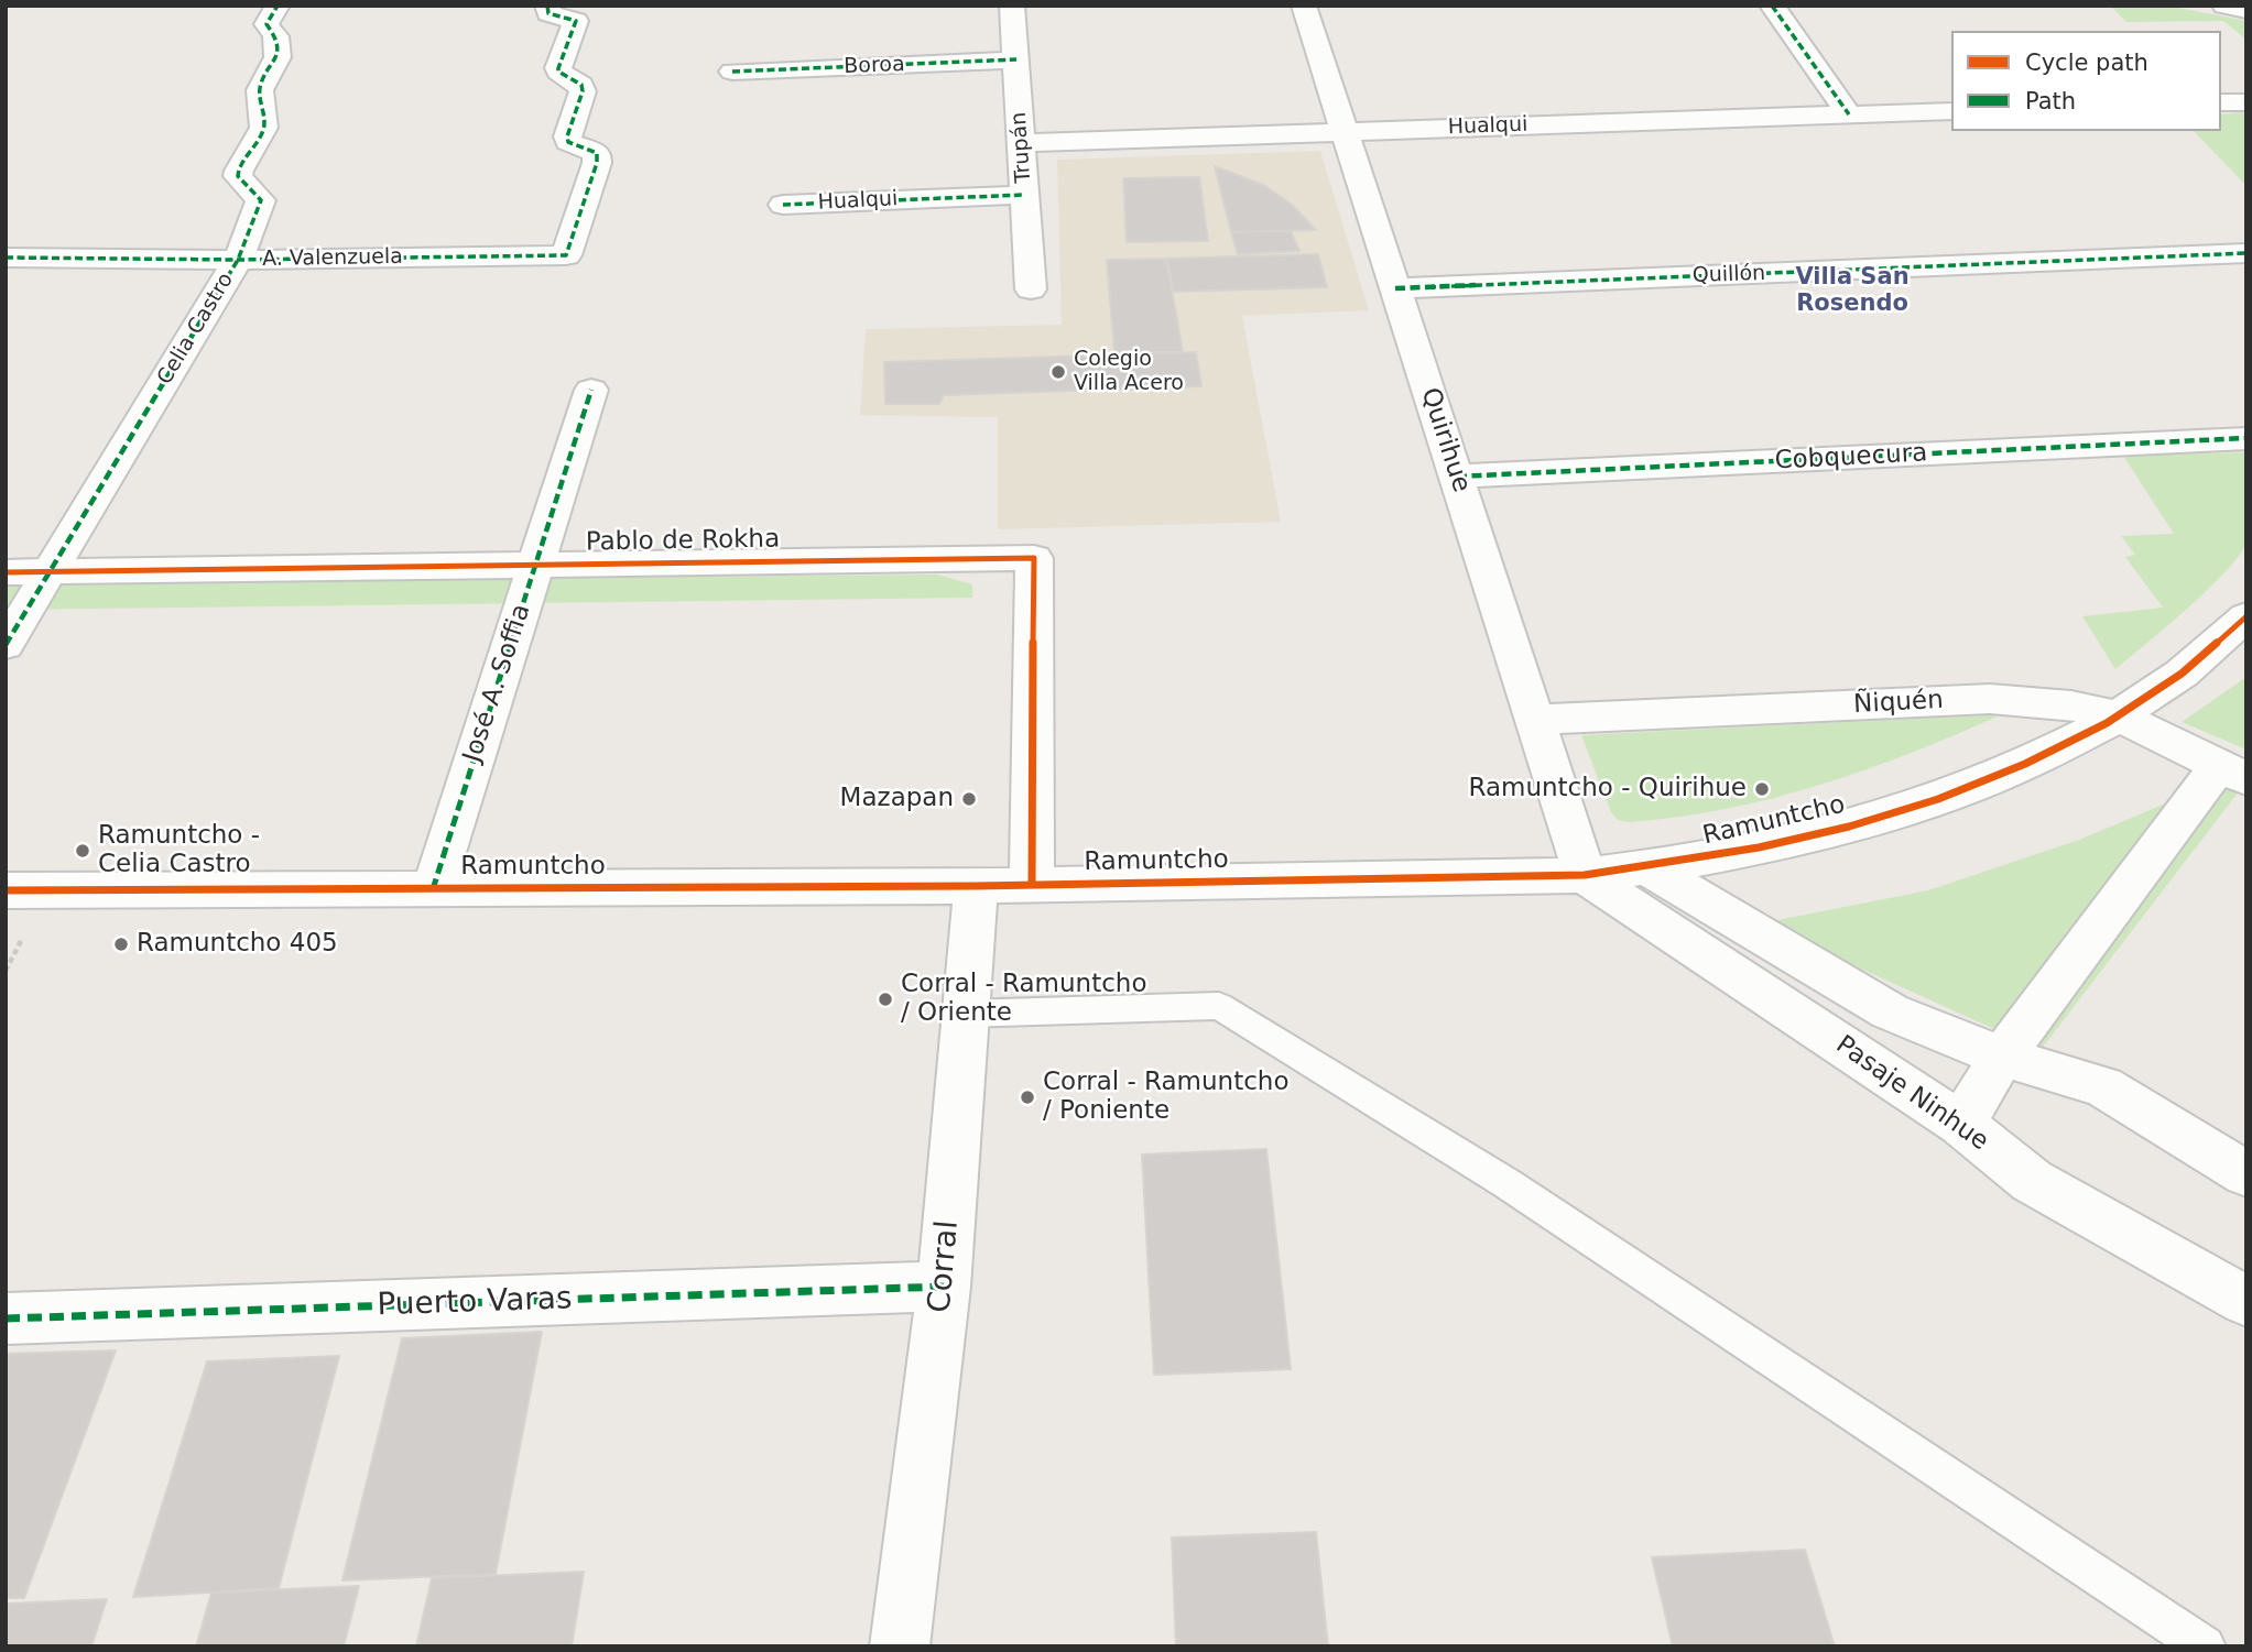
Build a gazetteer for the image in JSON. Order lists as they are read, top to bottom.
{
  "streets": {
    "street": [
      "Boroa",
      "Hualqui",
      "Trupán",
      "A. Valenzuela",
      "Quillón",
      "Celia Castro",
      "Quirihue",
      "Cobquecura",
      "Pablo de Rokha",
      "José A. Soffia",
      "Ñiquén",
      "Ramuntcho",
      "Pasaje Ninhue",
      "Corral",
      "Puerto Varas"
    ]
  },
  "crossings": [
    ["Boroa", "Trupán"],
    ["Hualqui", "Trupán"],
    ["Hualqui", "Quirihue"],
    ["A. Valenzuela", "Celia Castro"],
    ["Quillón", "Quirihue"],
    ["Celia Castro", "Pablo de Rokha"],
    ["Quirihue", "Cobquecura"],
    ["Quirihue", "Ñiquén"],
    ["Quirihue", "Ramuntcho"],
    ["Quirihue", "Pasaje Ninhue"],
    ["Pablo de Rokha", "José A. Soffia"],
    ["Pablo de Rokha", "Ramuntcho"],
    ["José A. Soffia", "Ramuntcho"],
    ["Ñiquén", "Ramuntcho"],
    ["Ramuntcho", "Pasaje Ninhue"],
    ["Ramuntcho", "Corral"],
    ["Corral", "Puerto Varas"]
  ],
  "districts": ["Villa San Rosendo"],
  "places": [
    "Colegio Villa Acero",
    "Ramuntcho - Quirihue",
    "Mazapan",
    "Ramuntcho - Celia Castro",
    "Ramuntcho 405",
    "Corral - Ramuntcho / Oriente",
    "Corral - Ramuntcho / Poniente"
  ],
  "legend": ["Cycle path", "Path"]
}
